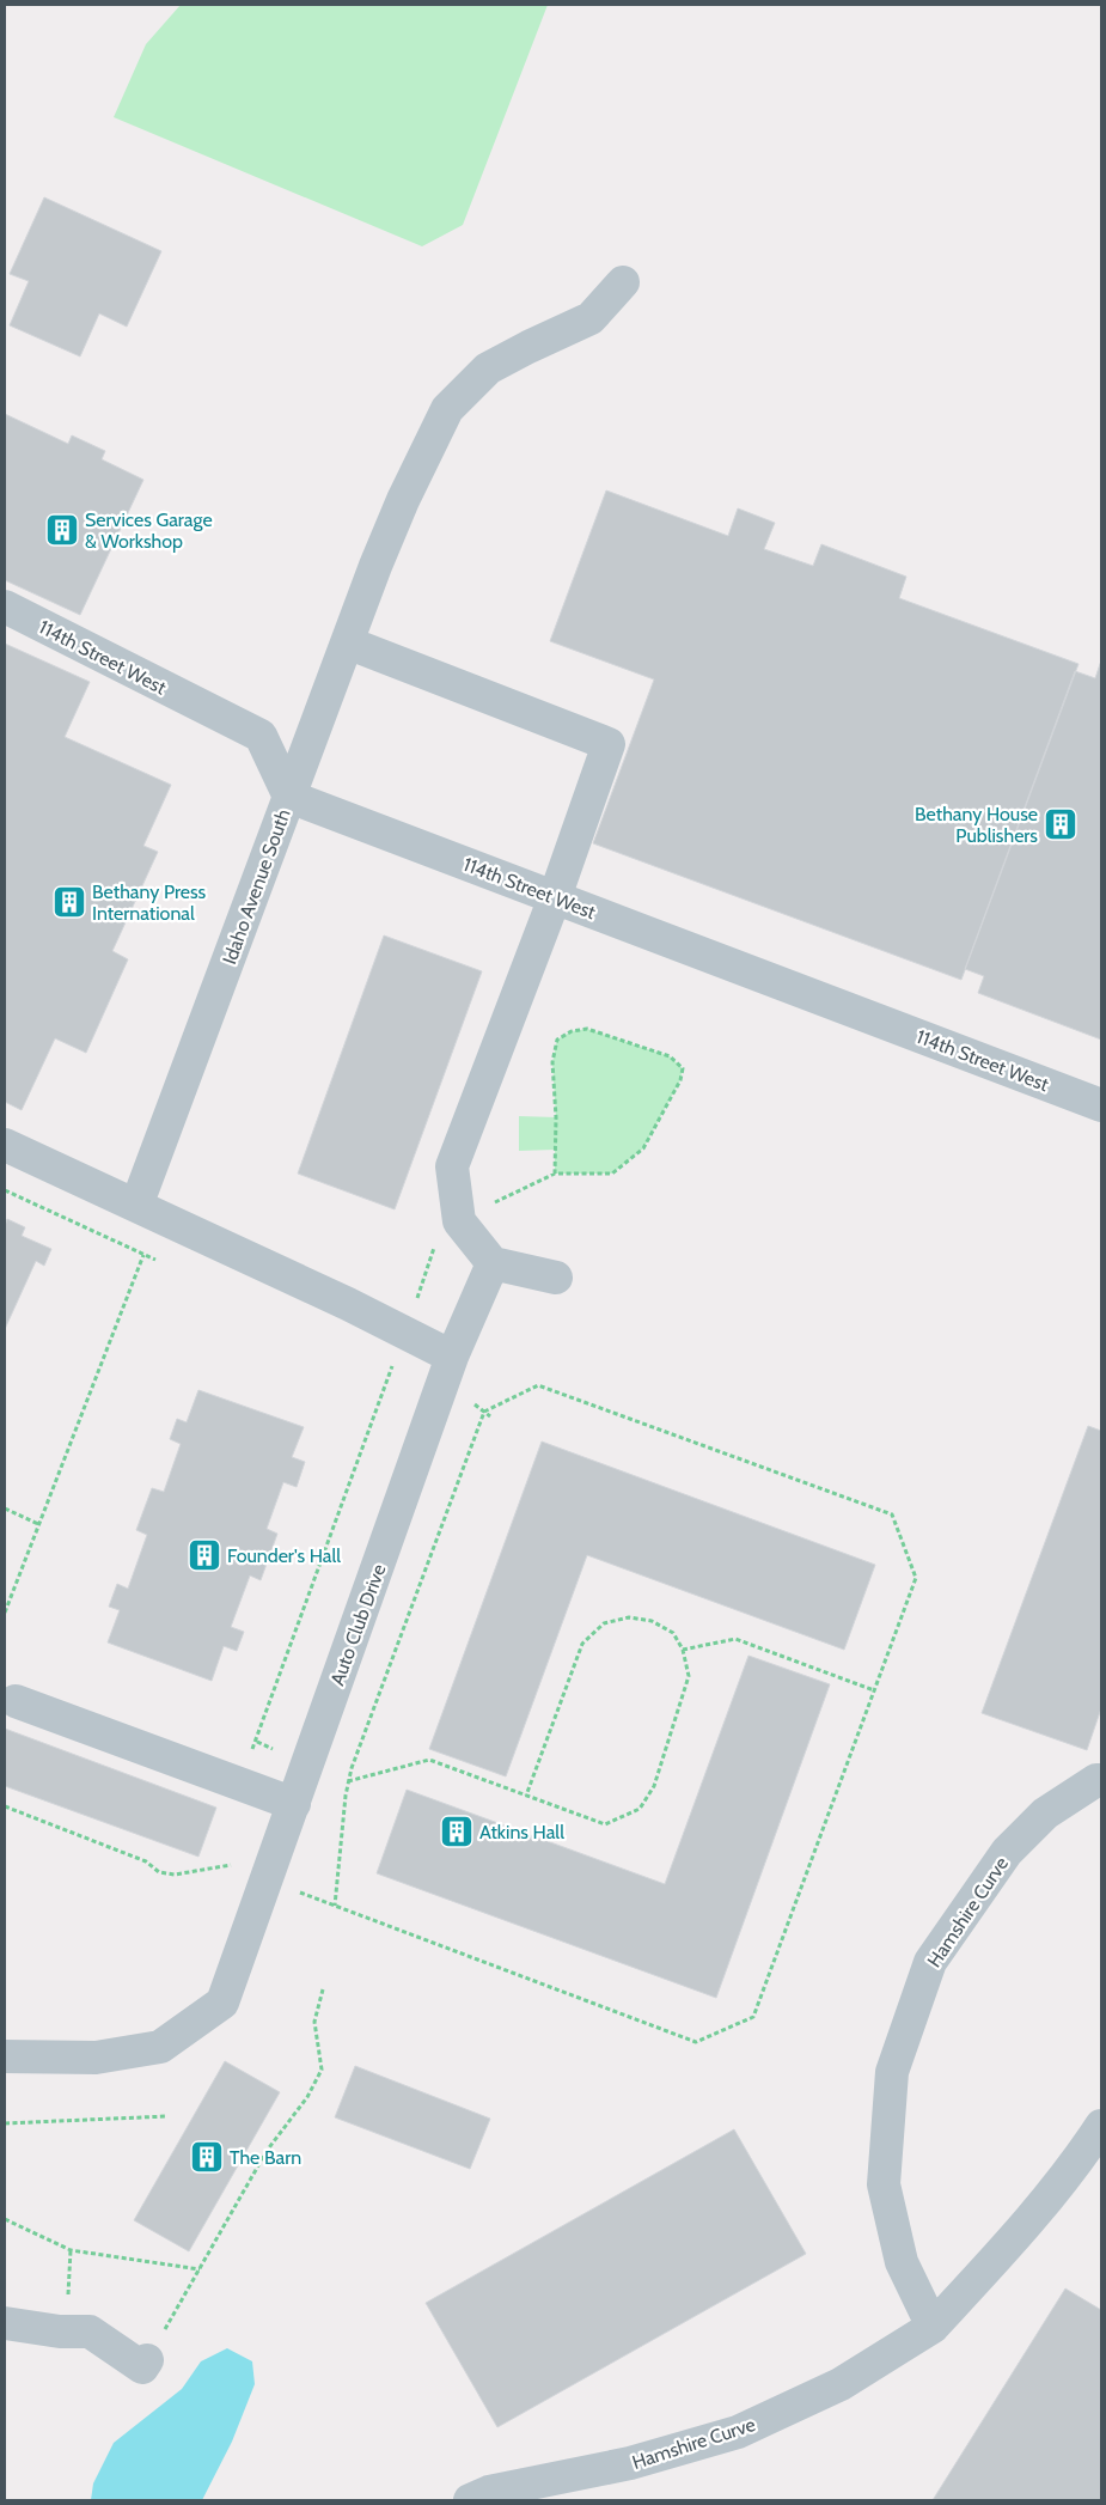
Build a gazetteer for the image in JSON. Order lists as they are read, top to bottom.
{
  "streets": {
    "street": [
      "114th Street West",
      "Idaho Avenue South",
      "Auto Club Drive",
      "Hamshire Curve"
    ]
  },
  "crossings": [
    ["114th Street West", "Idaho Avenue South"]
  ],
  "places": {
    "building": [
      "Services Garage & Workshop",
      "Bethany House Publishers",
      "Bethany Press International",
      "Founder's Hall",
      "Atkins Hall",
      "The Barn"
    ]
  }
}
